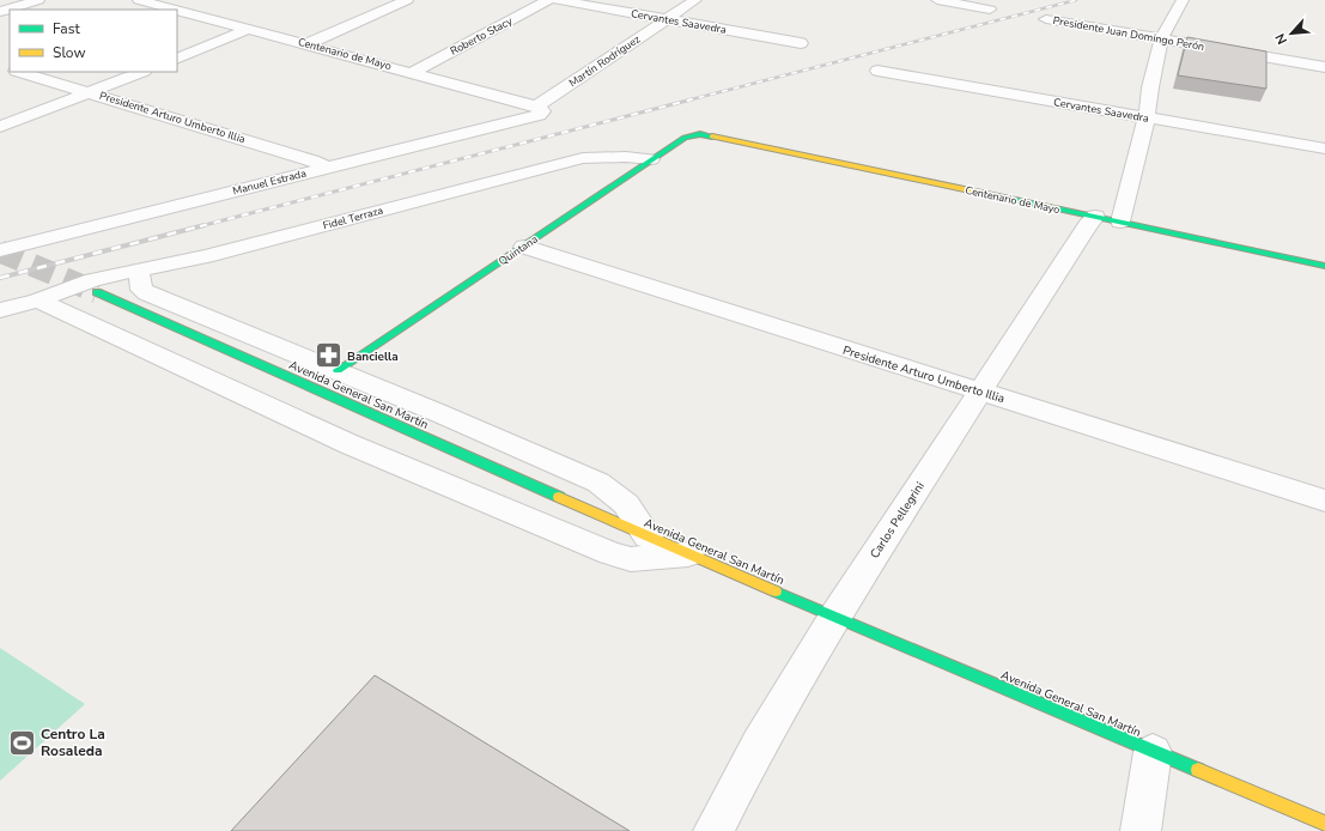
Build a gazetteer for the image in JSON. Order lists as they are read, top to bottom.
{
  "streets": {
    "street": [
      "Cervantes Saavedra",
      "Presidente Juan Domingo Perón",
      "Roberto Stacy",
      "Centenario de Mayo",
      "Martín Rodríguez",
      "Presidente Arturo Umberto Illia",
      "Manuel Estrada",
      "Fidel Terraza",
      "Quintana",
      "Avenida General San Martín",
      "Carlos Pellegrini"
    ]
  },
  "crossings": [
    ["Cervantes Saavedra", "Martín Rodríguez"],
    ["Cervantes Saavedra", "Carlos Pellegrini"],
    ["Presidente Juan Domingo Perón", "Carlos Pellegrini"],
    ["Roberto Stacy", "Centenario de Mayo"],
    ["Centenario de Mayo", "Martín Rodríguez"],
    ["Centenario de Mayo", "Manuel Estrada"],
    ["Centenario de Mayo", "Quintana"],
    ["Centenario de Mayo", "Carlos Pellegrini"],
    ["Martín Rodríguez", "Manuel Estrada"],
    ["Presidente Arturo Umberto Illia", "Manuel Estrada"],
    ["Presidente Arturo Umberto Illia", "Quintana"],
    ["Presidente Arturo Umberto Illia", "Carlos Pellegrini"],
    ["Fidel Terraza", "Quintana"],
    ["Avenida General San Martín", "Carlos Pellegrini"]
  ],
  "places": {
    "pharmacy": ["Banciella"],
    "sports": ["Centro La Rosaleda"]
  },
  "legend": ["Fast", "Slow"],
  "north": "bottom left"
}
